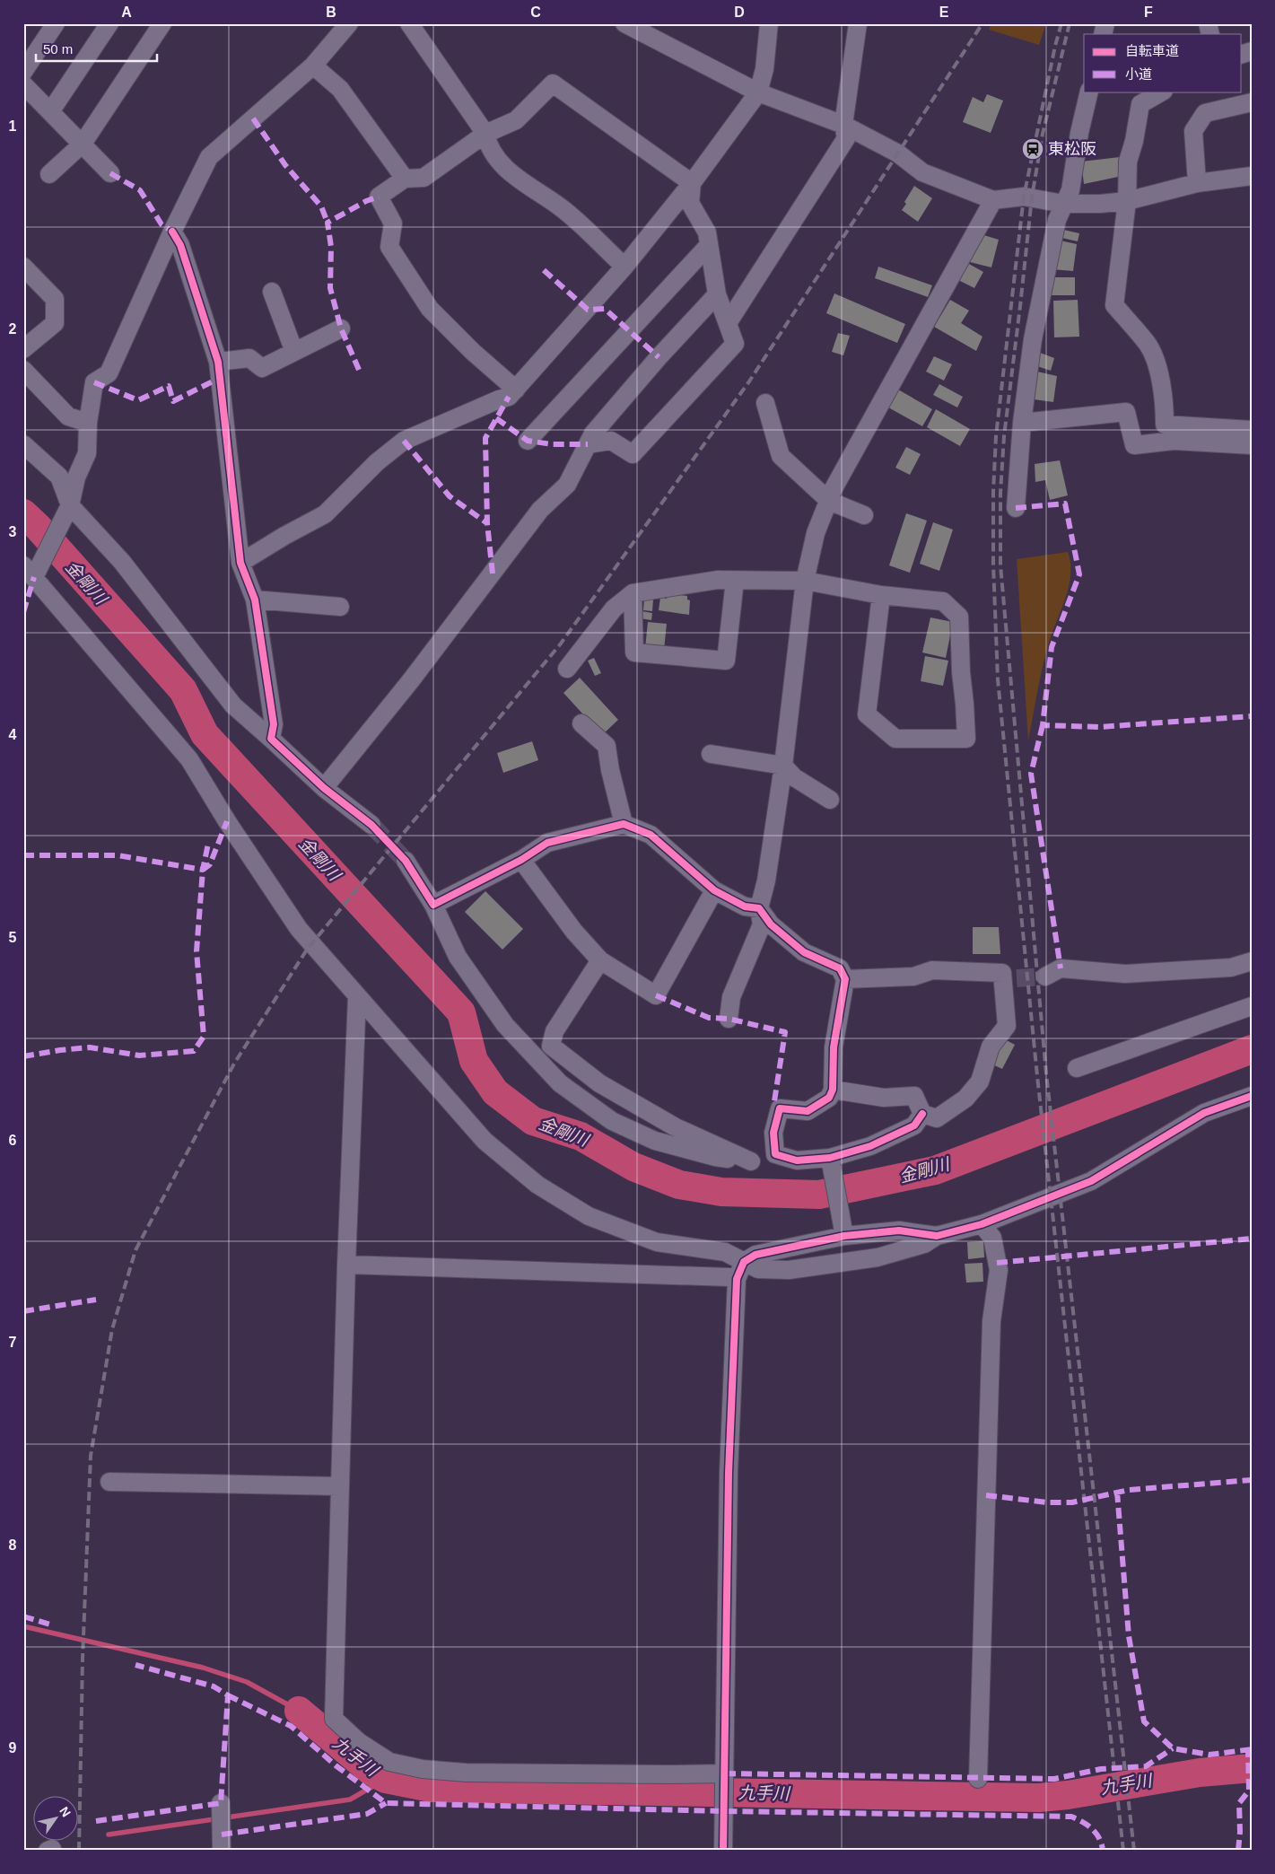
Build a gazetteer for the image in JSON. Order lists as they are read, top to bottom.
{
  "water": ["金剛川", "九手川"],
  "places": {
    "station": ["東松阪"]
  },
  "legend": ["自転車道", "小道"],
  "scale_bar": "50 m",
  "north": "top right",
  "grid": {
    "columns": [
      "A",
      "B",
      "C",
      "D",
      "E",
      "F"
    ],
    "rows": [
      "1",
      "2",
      "3",
      "4",
      "5",
      "6",
      "7",
      "8",
      "9"
    ]
  }
}
